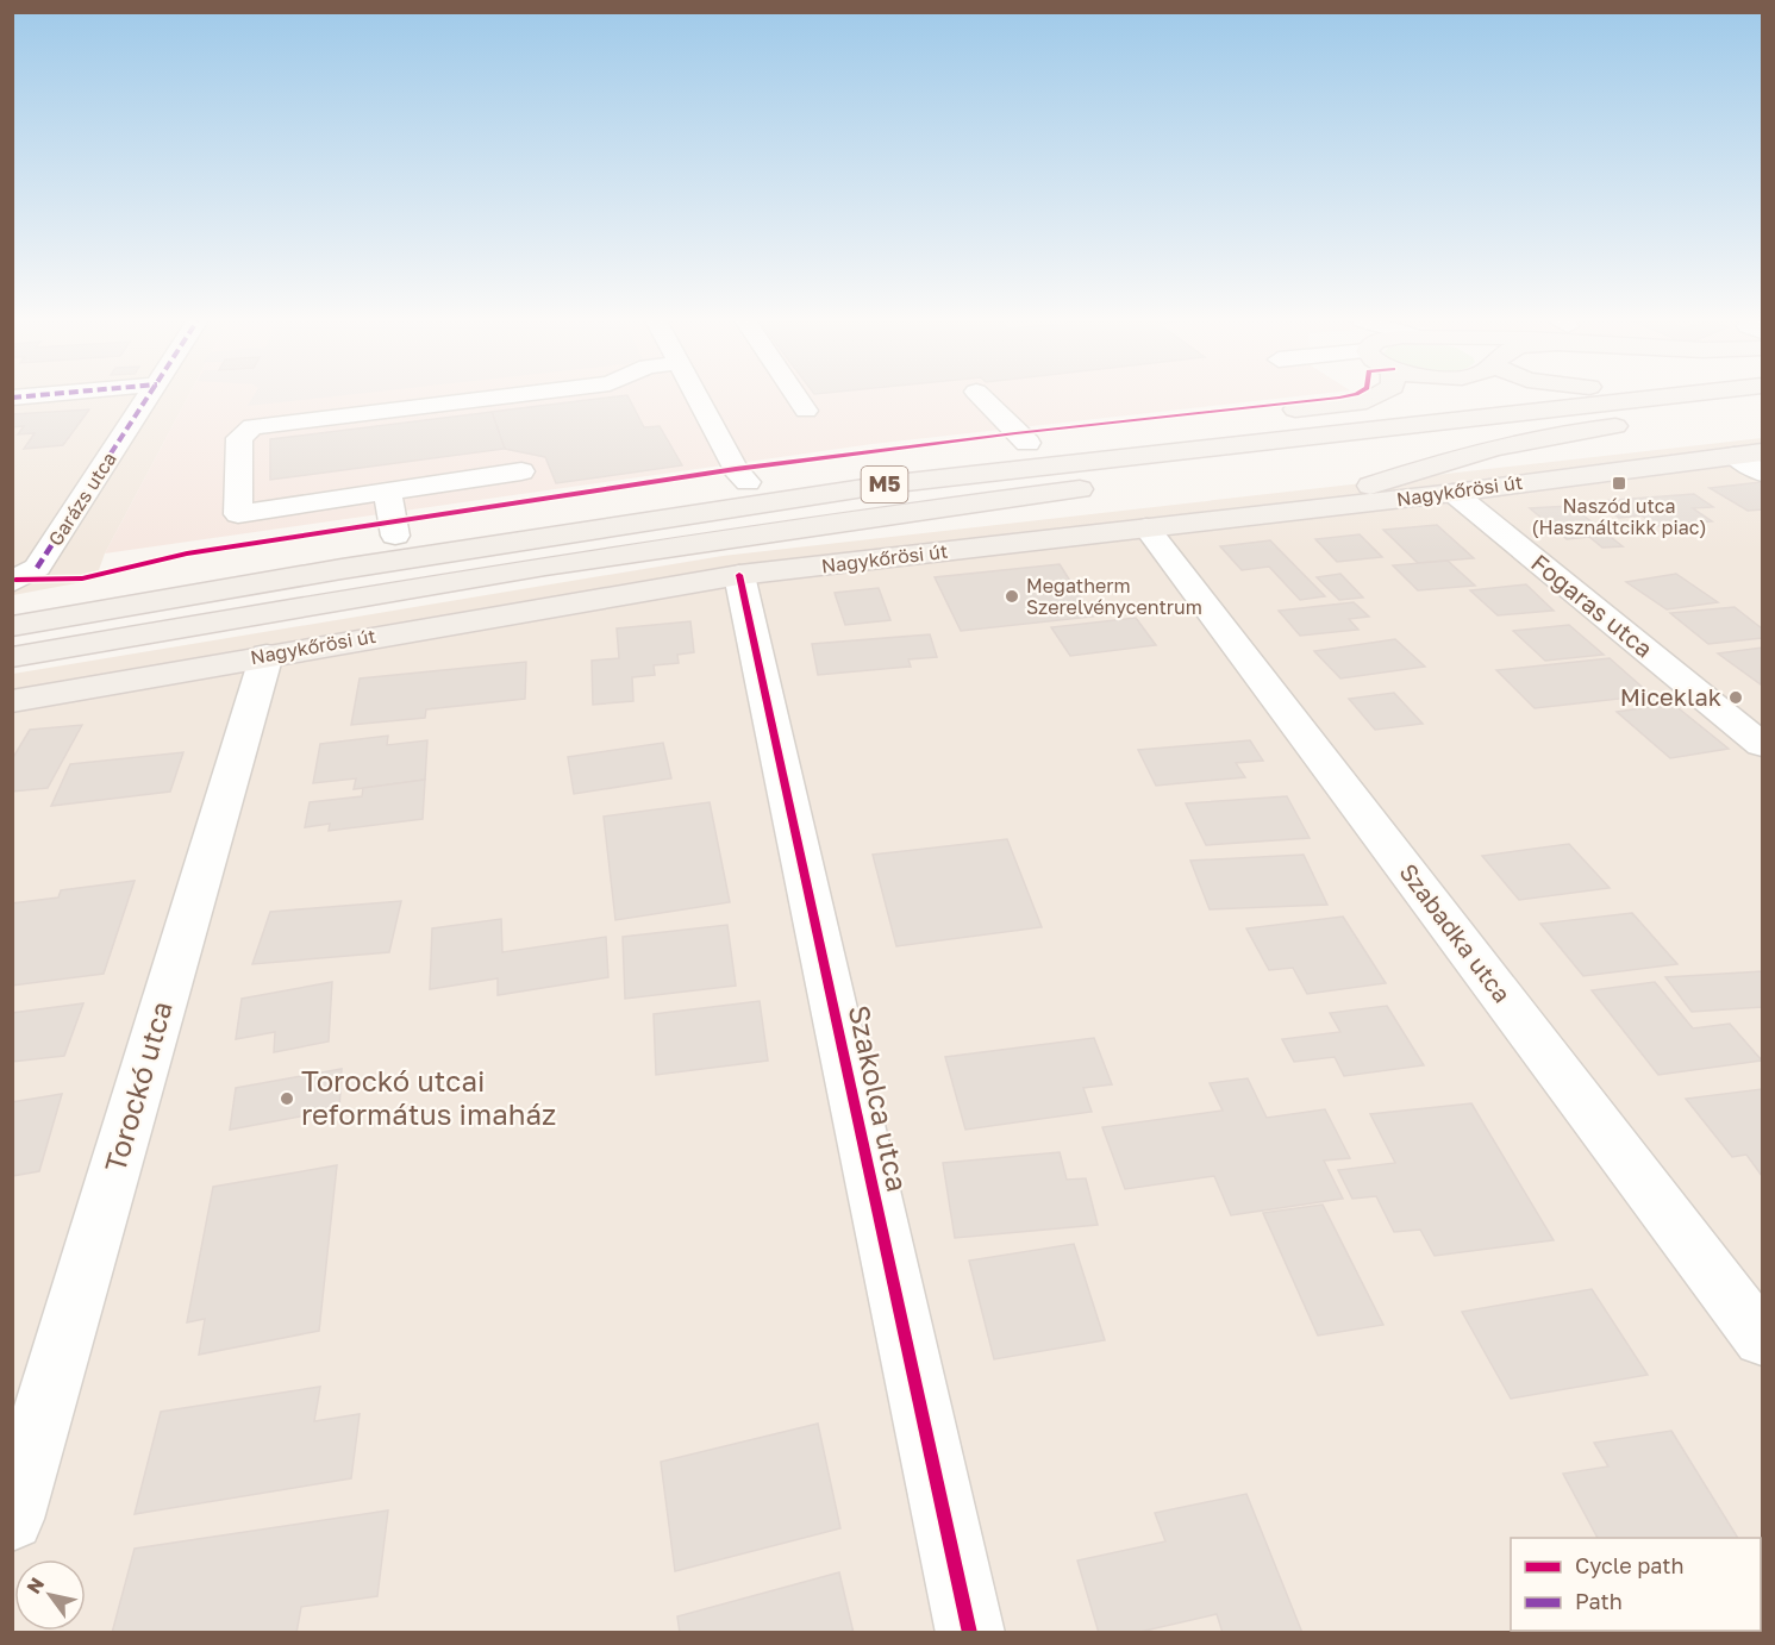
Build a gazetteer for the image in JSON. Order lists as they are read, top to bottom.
{
  "streets": {
    "main road": ["M5", "Nagykőrösi út"],
    "street": [
      "Garázs utca",
      "Fogaras utca",
      "Szabadka utca",
      "Torockó utca",
      "Szakolca utca"
    ]
  },
  "crossings": [
    ["M5", "Nagykőrösi út"],
    ["Nagykőrösi út", "Fogaras utca"],
    ["Nagykőrösi út", "Szabadka utca"],
    ["Nagykőrösi út", "Torockó utca"],
    ["Nagykőrösi út", "Szakolca utca"]
  ],
  "places": {
    "transit": ["Naszód utca (Használtcikk piac)"],
    "other": ["Megatherm Szerelvénycentrum", "Miceklak", "Torockó utcai református imaház"]
  },
  "legend": ["Cycle path", "Path"],
  "north": "top left"
}
